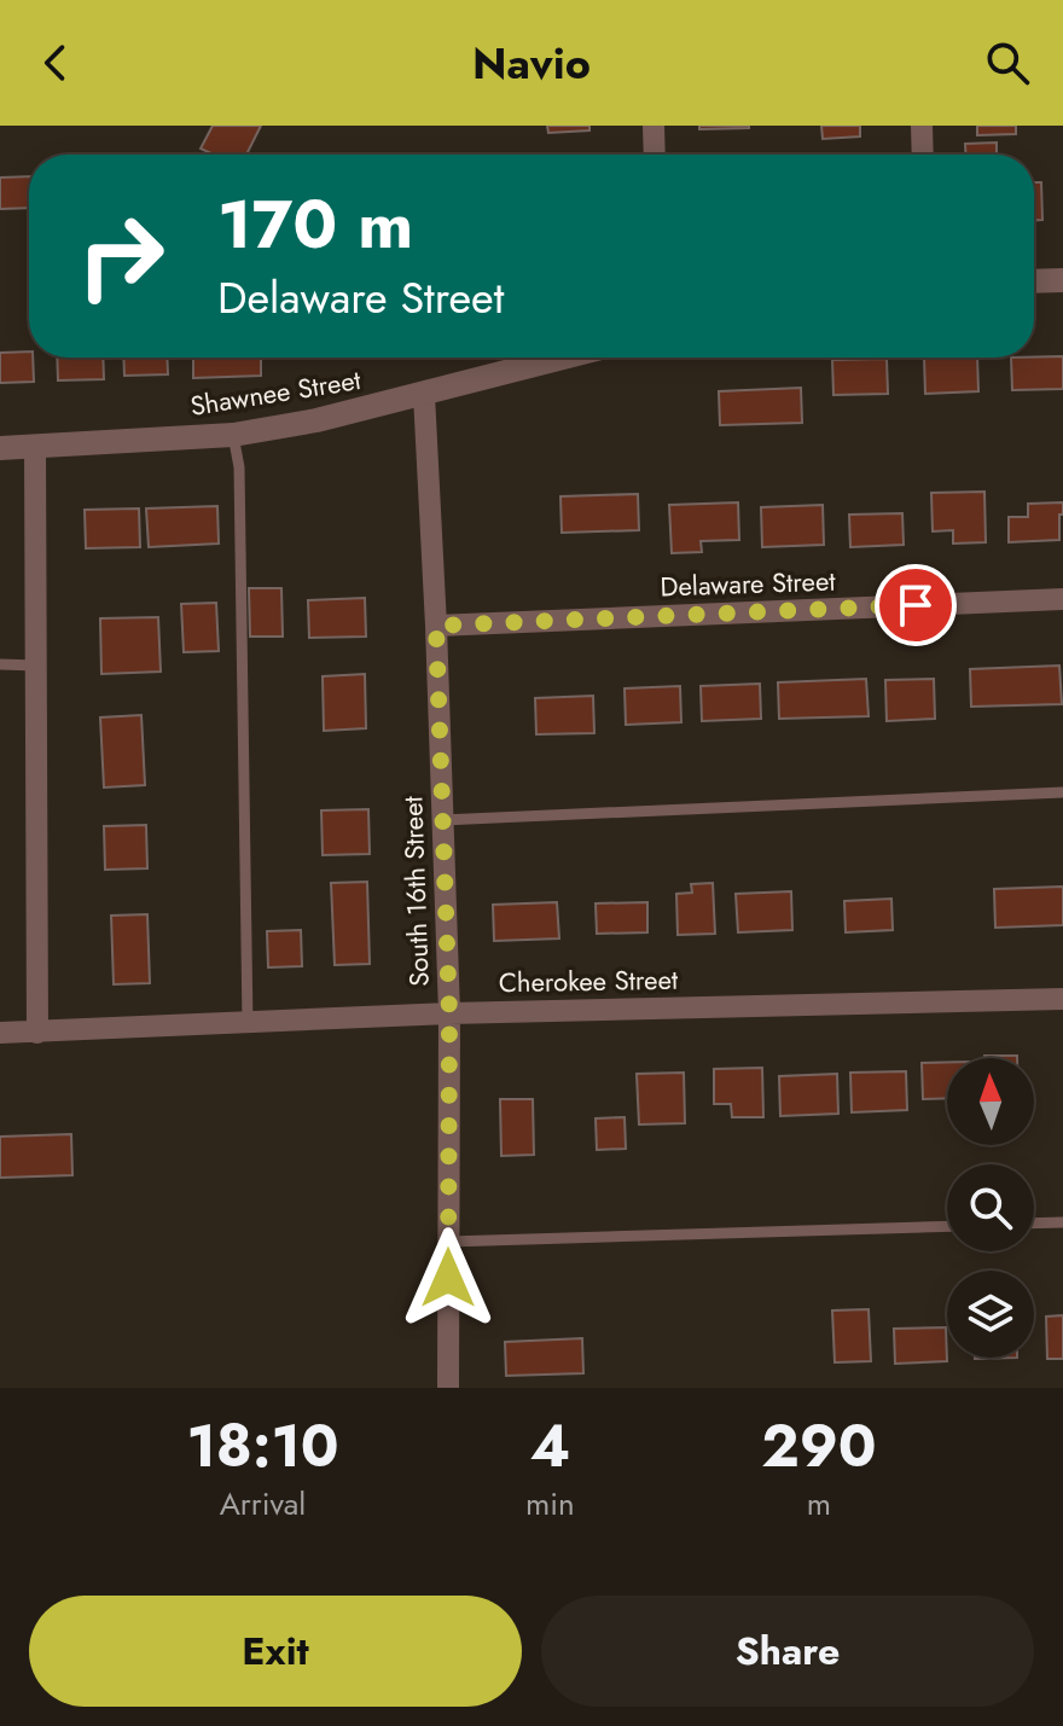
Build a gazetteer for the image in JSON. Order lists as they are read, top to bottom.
{
  "streets": {
    "street": [
      "Shawnee Street",
      "Delaware Street",
      "South 16th Street",
      "Cherokee Street"
    ]
  },
  "crossings": [
    ["Shawnee Street", "South 16th Street"],
    ["Delaware Street", "South 16th Street"],
    ["South 16th Street", "Cherokee Street"]
  ],
  "north": "top",
  "page": {
    "header": "Navio",
    "turn": ["170 m", "Delaware Street"],
    "eta": [
      "18:10",
      "Arrival",
      "4",
      "min",
      "290",
      "m"
    ],
    "buttons": ["Exit", "Share"]
  }
}
